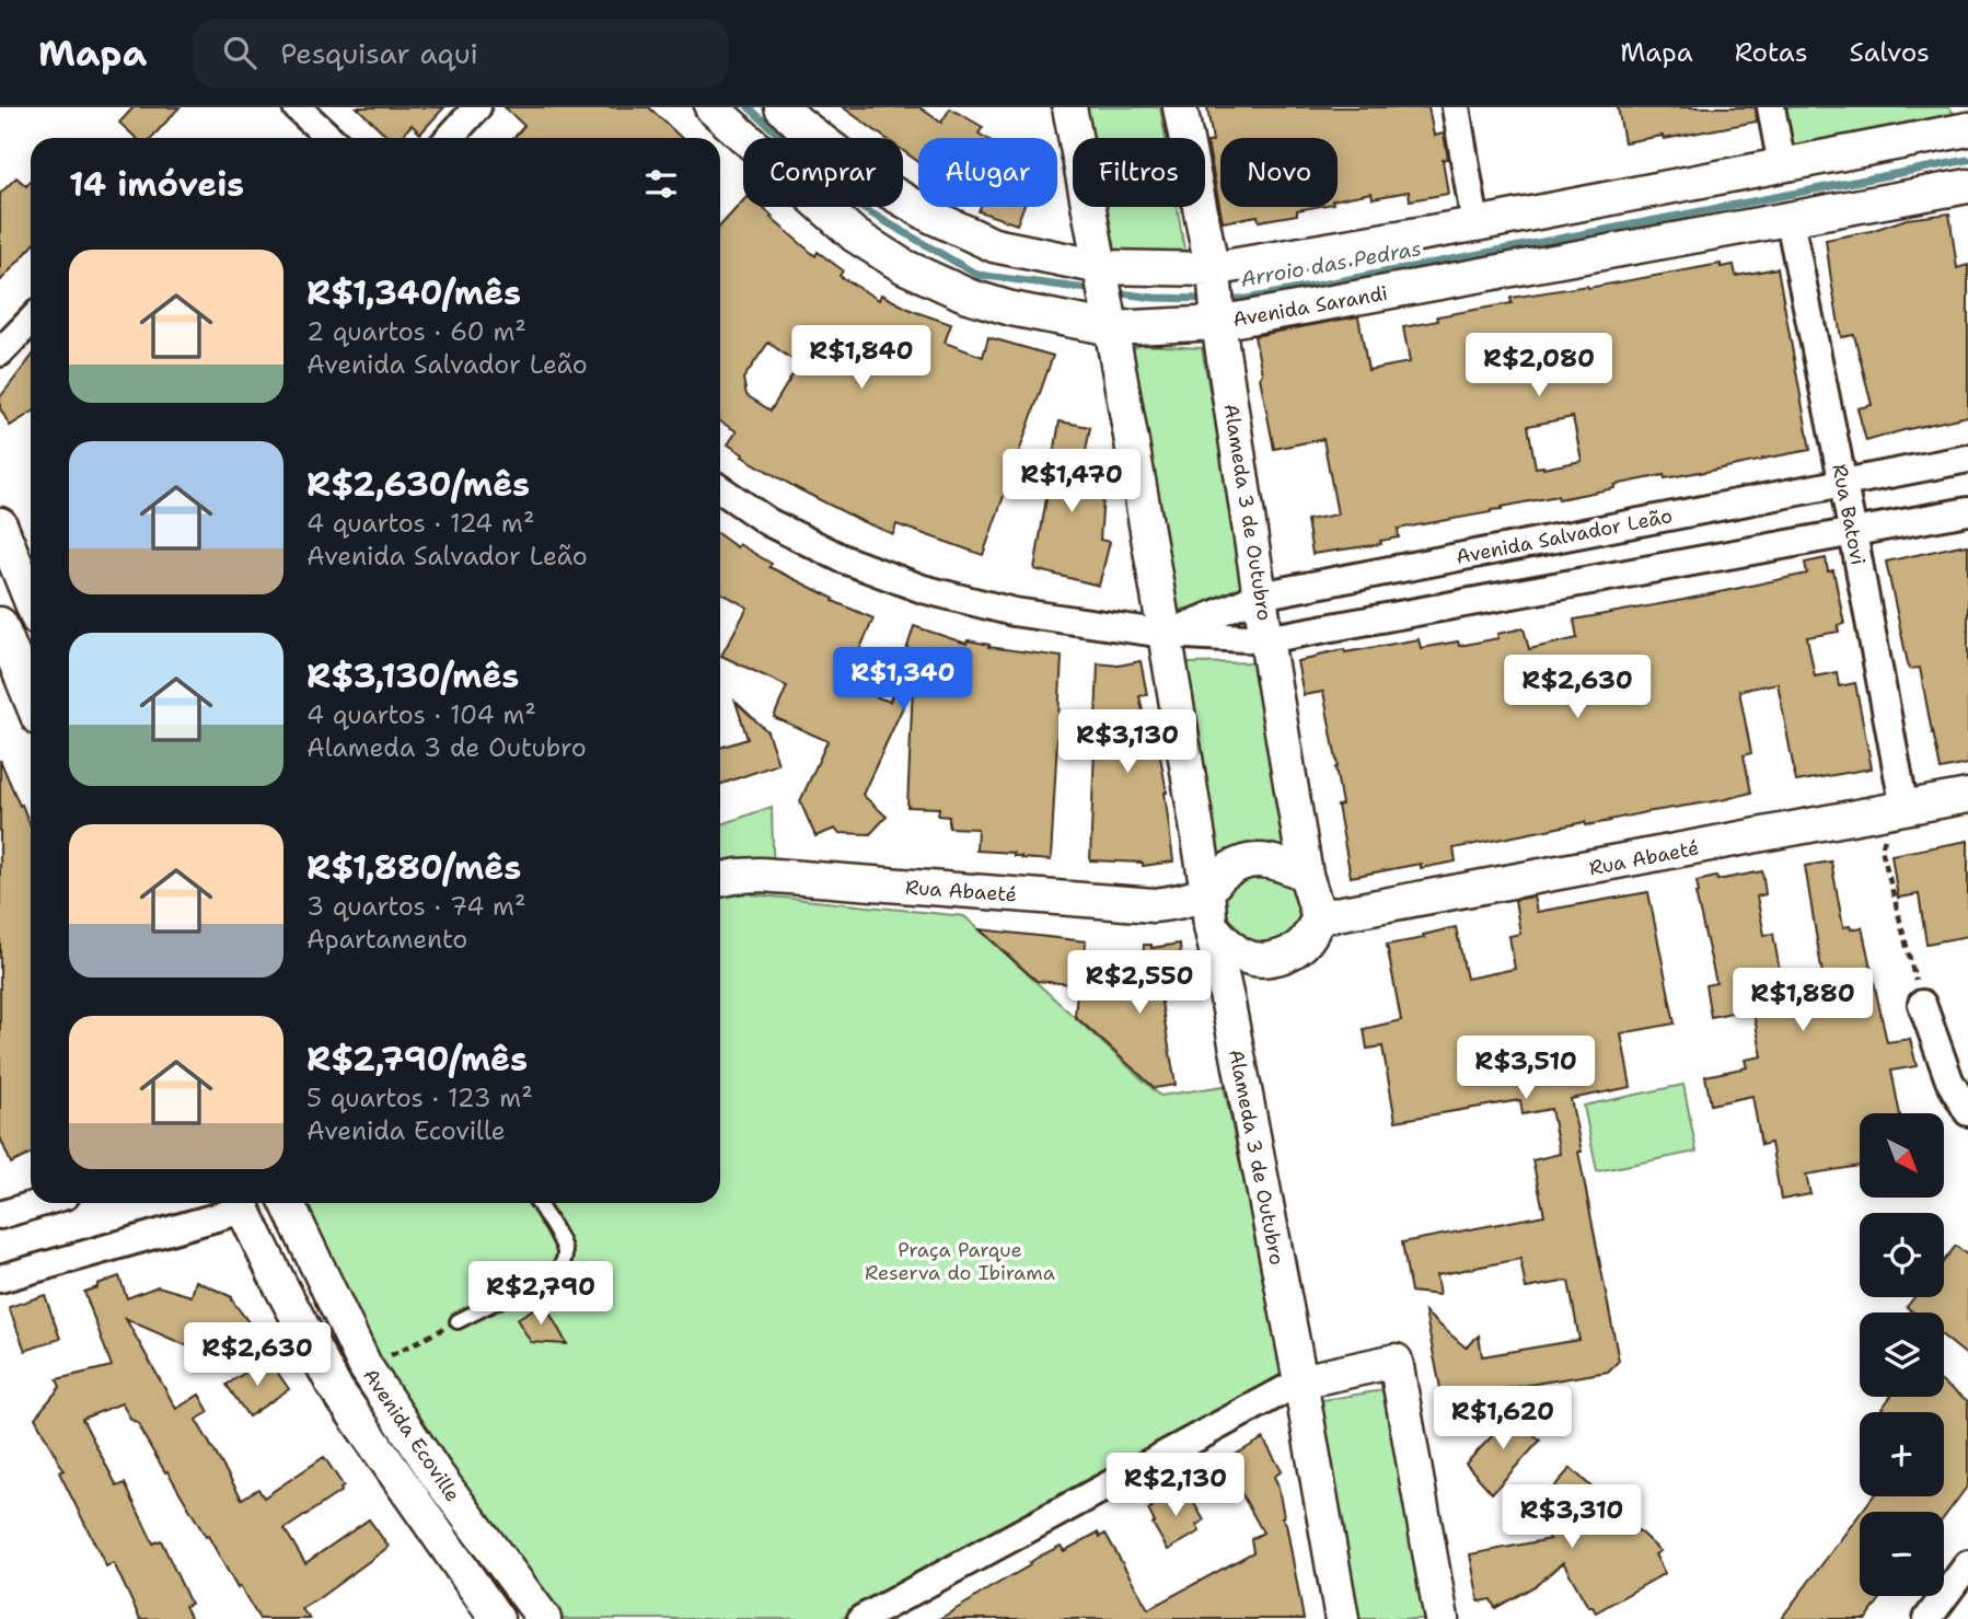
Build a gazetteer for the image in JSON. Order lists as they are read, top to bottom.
{
  "streets": {
    "street": [
      "Avenida Sarandi",
      "Alameda 3 de Outubro",
      "Rua Batovi",
      "Avenida Salvador Leão",
      "Rua Abaeté",
      "Avenida Ecoville"
    ]
  },
  "crossings": [
    ["Avenida Sarandi", "Alameda 3 de Outubro"],
    ["Avenida Sarandi", "Rua Batovi"],
    ["Alameda 3 de Outubro", "Avenida Salvador Leão"],
    ["Alameda 3 de Outubro", "Rua Abaeté"],
    ["Rua Batovi", "Avenida Salvador Leão"],
    ["Rua Batovi", "Rua Abaeté"]
  ],
  "water": ["Arroio das Pedras"],
  "parks": ["Praça Parque Reserva do Ibirama"],
  "north": "bottom right",
  "page": {
    "header": "Mapa",
    "search": "Pesquisar aqui",
    "nav": ["Mapa", "Rotas", "Salvos"],
    "chip": [
      "Comprar",
      "Alugar",
      "Filtros",
      "Novo"
    ],
    "heading": "14 imóveis",
    "list": [
      {
        "name": "R$1,340/mês",
        "note": "2 quartos · 60 m² · Avenida Salvador Leão"
      },
      {
        "name": "R$2,630/mês",
        "note": "4 quartos · 124 m² · Avenida Salvador Leão"
      },
      {
        "name": "R$3,130/mês",
        "note": "4 quartos · 104 m² · Alameda 3 de Outubro"
      },
      {
        "name": "R$1,880/mês",
        "note": "3 quartos · 74 m² · Apartamento"
      },
      {
        "name": "R$2,790/mês",
        "note": "5 quartos · 123 m² · Avenida Ecoville"
      }
    ],
    "price": [
      "R$1,840",
      "R$2,080",
      "R$1,470",
      "R$1,340",
      "R$2,630",
      "R$3,130",
      "R$2,550",
      "R$1,880",
      "R$3,510",
      "R$2,790",
      "R$2,630",
      "R$1,620",
      "R$2,130",
      "R$3,310"
    ],
    "map_buttons": ["+", "−"]
  }
}
